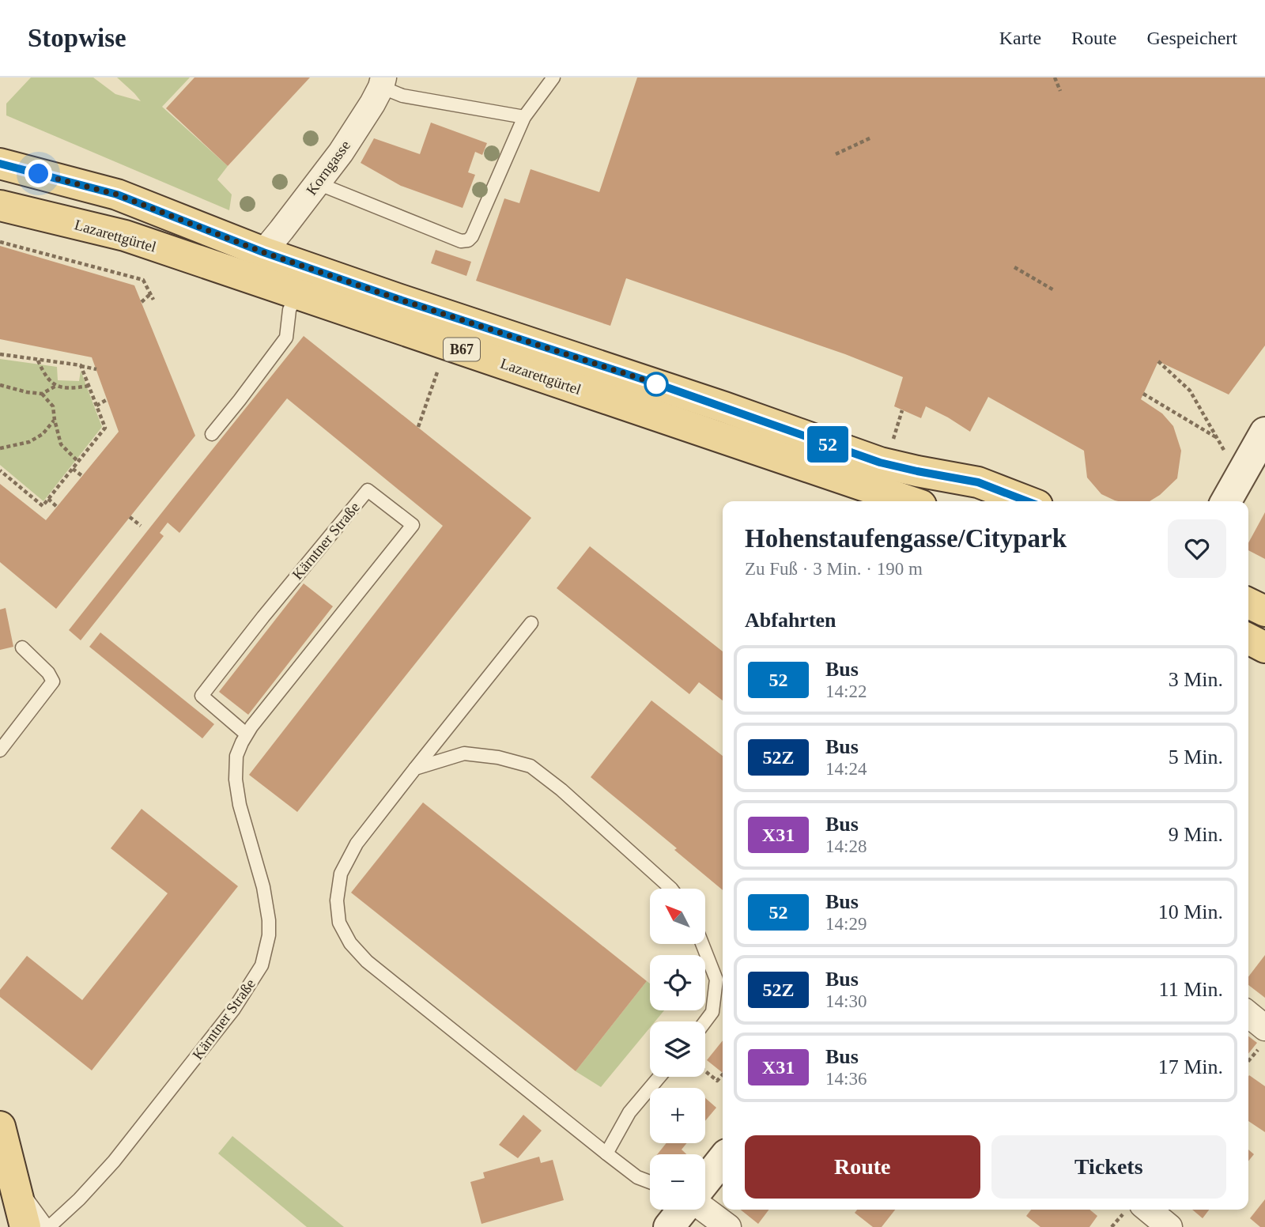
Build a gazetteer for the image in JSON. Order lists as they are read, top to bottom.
{
  "streets": {
    "main road": ["Lazarettgürtel", "B67"],
    "street": ["Korngasse"],
    "lane": ["Kärntner Straße"]
  },
  "crossings": [
    ["Korngasse", "Lazarettgürtel"]
  ],
  "lines": ["bus line 52"],
  "north": "top left",
  "page": {
    "header": "Stopwise",
    "nav": ["Karte", "Route", "Gespeichert"],
    "on_map": "52",
    "heading": [
      ["Hohenstaufengasse/Citypark", "Zu Fuß · 3 Min. · 190 m"],
      "Abfahrten"
    ],
    "list": [
      {
        "mark": "52",
        "name": "Bus",
        "note": "14:22",
        "value": "3 Min."
      },
      {
        "mark": "52Z",
        "name": "Bus",
        "note": "14:24",
        "value": "5 Min."
      },
      {
        "mark": "X31",
        "name": "Bus",
        "note": "14:28",
        "value": "9 Min."
      },
      {
        "mark": "52",
        "name": "Bus",
        "note": "14:29",
        "value": "10 Min."
      },
      {
        "mark": "52Z",
        "name": "Bus",
        "note": "14:30",
        "value": "11 Min."
      },
      {
        "mark": "X31",
        "name": "Bus",
        "note": "14:36",
        "value": "17 Min."
      }
    ],
    "map_buttons": ["+", "−"],
    "buttons": ["Route", "Tickets"]
  }
}
